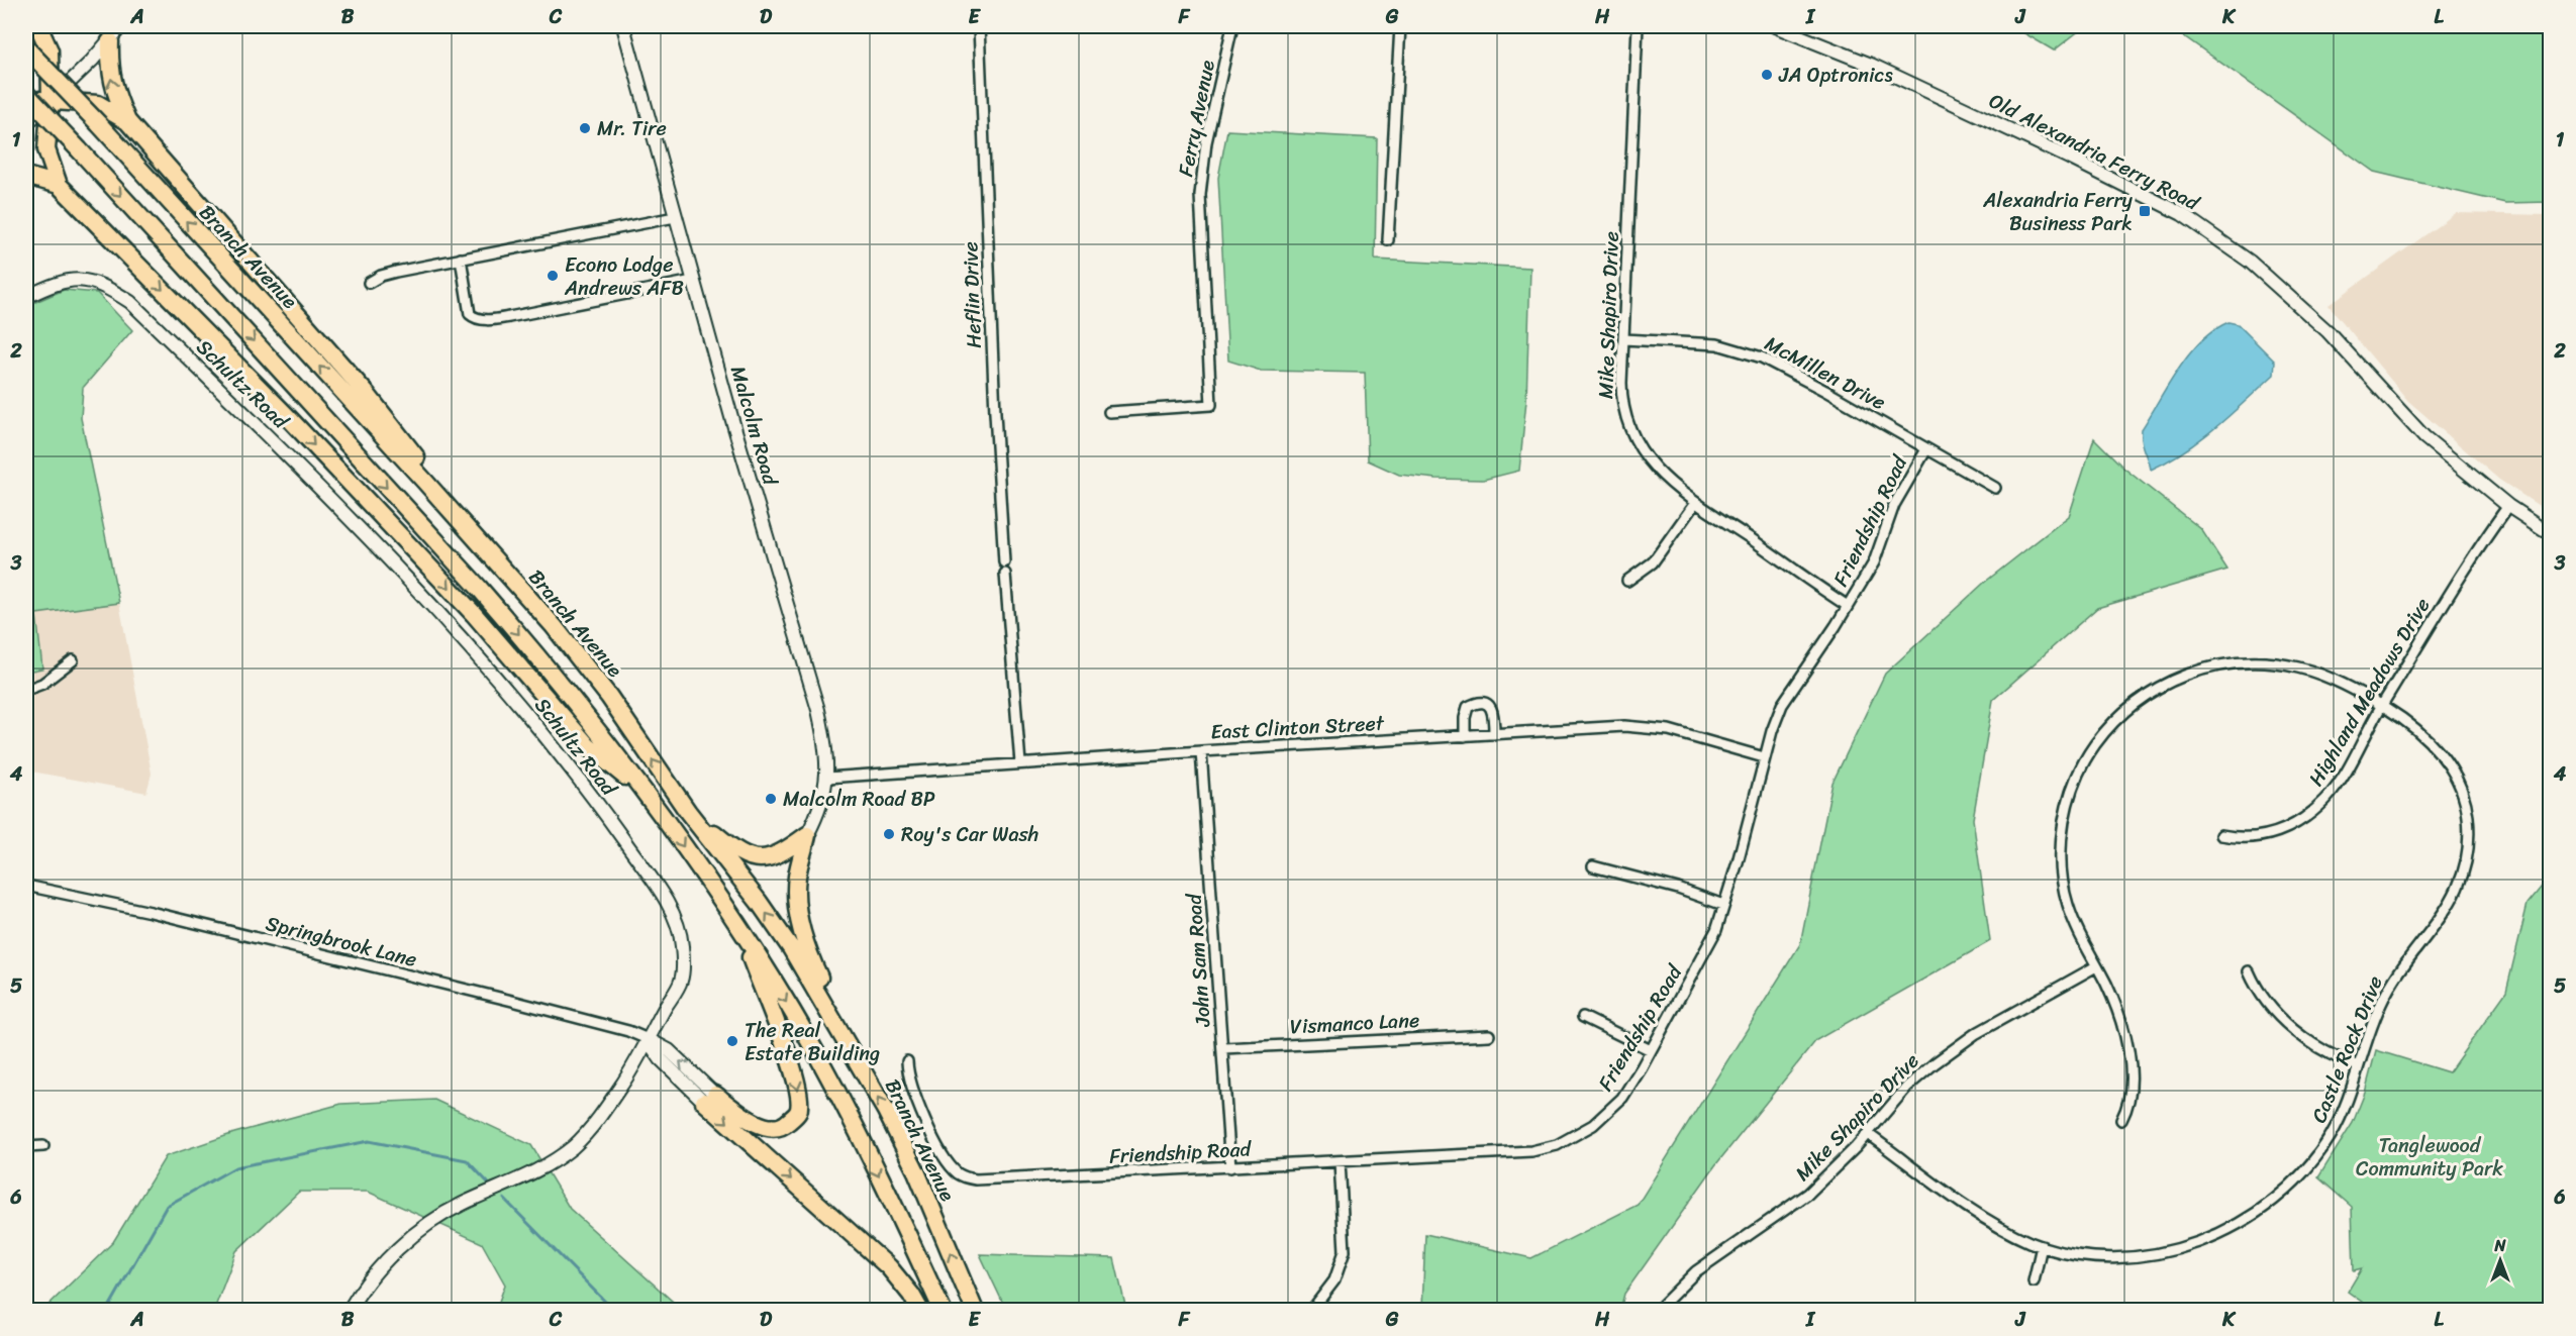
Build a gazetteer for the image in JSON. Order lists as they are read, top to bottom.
{
  "streets": {
    "highway": ["Branch Avenue"],
    "street": [
      "Ferry Avenue",
      "Old Alexandria Ferry Road",
      "Heflin Drive",
      "Mike Shapiro Drive",
      "McMillen Drive",
      "Schultz Road",
      "Malcolm Road",
      "Friendship Road",
      "Highland Meadows Drive",
      "East Clinton Street",
      "Springbrook Lane",
      "John Sam Road",
      "Vismanco Lane",
      "Castle Rock Drive"
    ]
  },
  "crossings": [
    ["Old Alexandria Ferry Road", "Highland Meadows Drive"],
    ["Mike Shapiro Drive", "McMillen Drive"],
    ["Mike Shapiro Drive", "Friendship Road"],
    ["Mike Shapiro Drive", "Castle Rock Drive"],
    ["McMillen Drive", "Friendship Road"],
    ["Schultz Road", "Springbrook Lane"],
    ["Malcolm Road", "East Clinton Street"],
    ["Friendship Road", "East Clinton Street"],
    ["Friendship Road", "John Sam Road"],
    ["Highland Meadows Drive", "Castle Rock Drive"],
    ["East Clinton Street", "John Sam Road"],
    ["John Sam Road", "Vismanco Lane"]
  ],
  "parks": ["Tanglewood Community Park"],
  "places": {
    "other": [
      "JA Optronics",
      "Mr. Tire",
      "Econo Lodge Andrews AFB",
      "Malcolm Road BP",
      "Roy's Car Wash",
      "The Real Estate Building"
    ],
    "transit": ["Alexandria Ferry Business Park"]
  },
  "north": "top",
  "grid": {
    "columns": [
      "A",
      "B",
      "C",
      "D",
      "E",
      "F",
      "G",
      "H",
      "I",
      "J",
      "K",
      "L"
    ],
    "rows": [
      "1",
      "2",
      "3",
      "4",
      "5",
      "6"
    ]
  }
}
